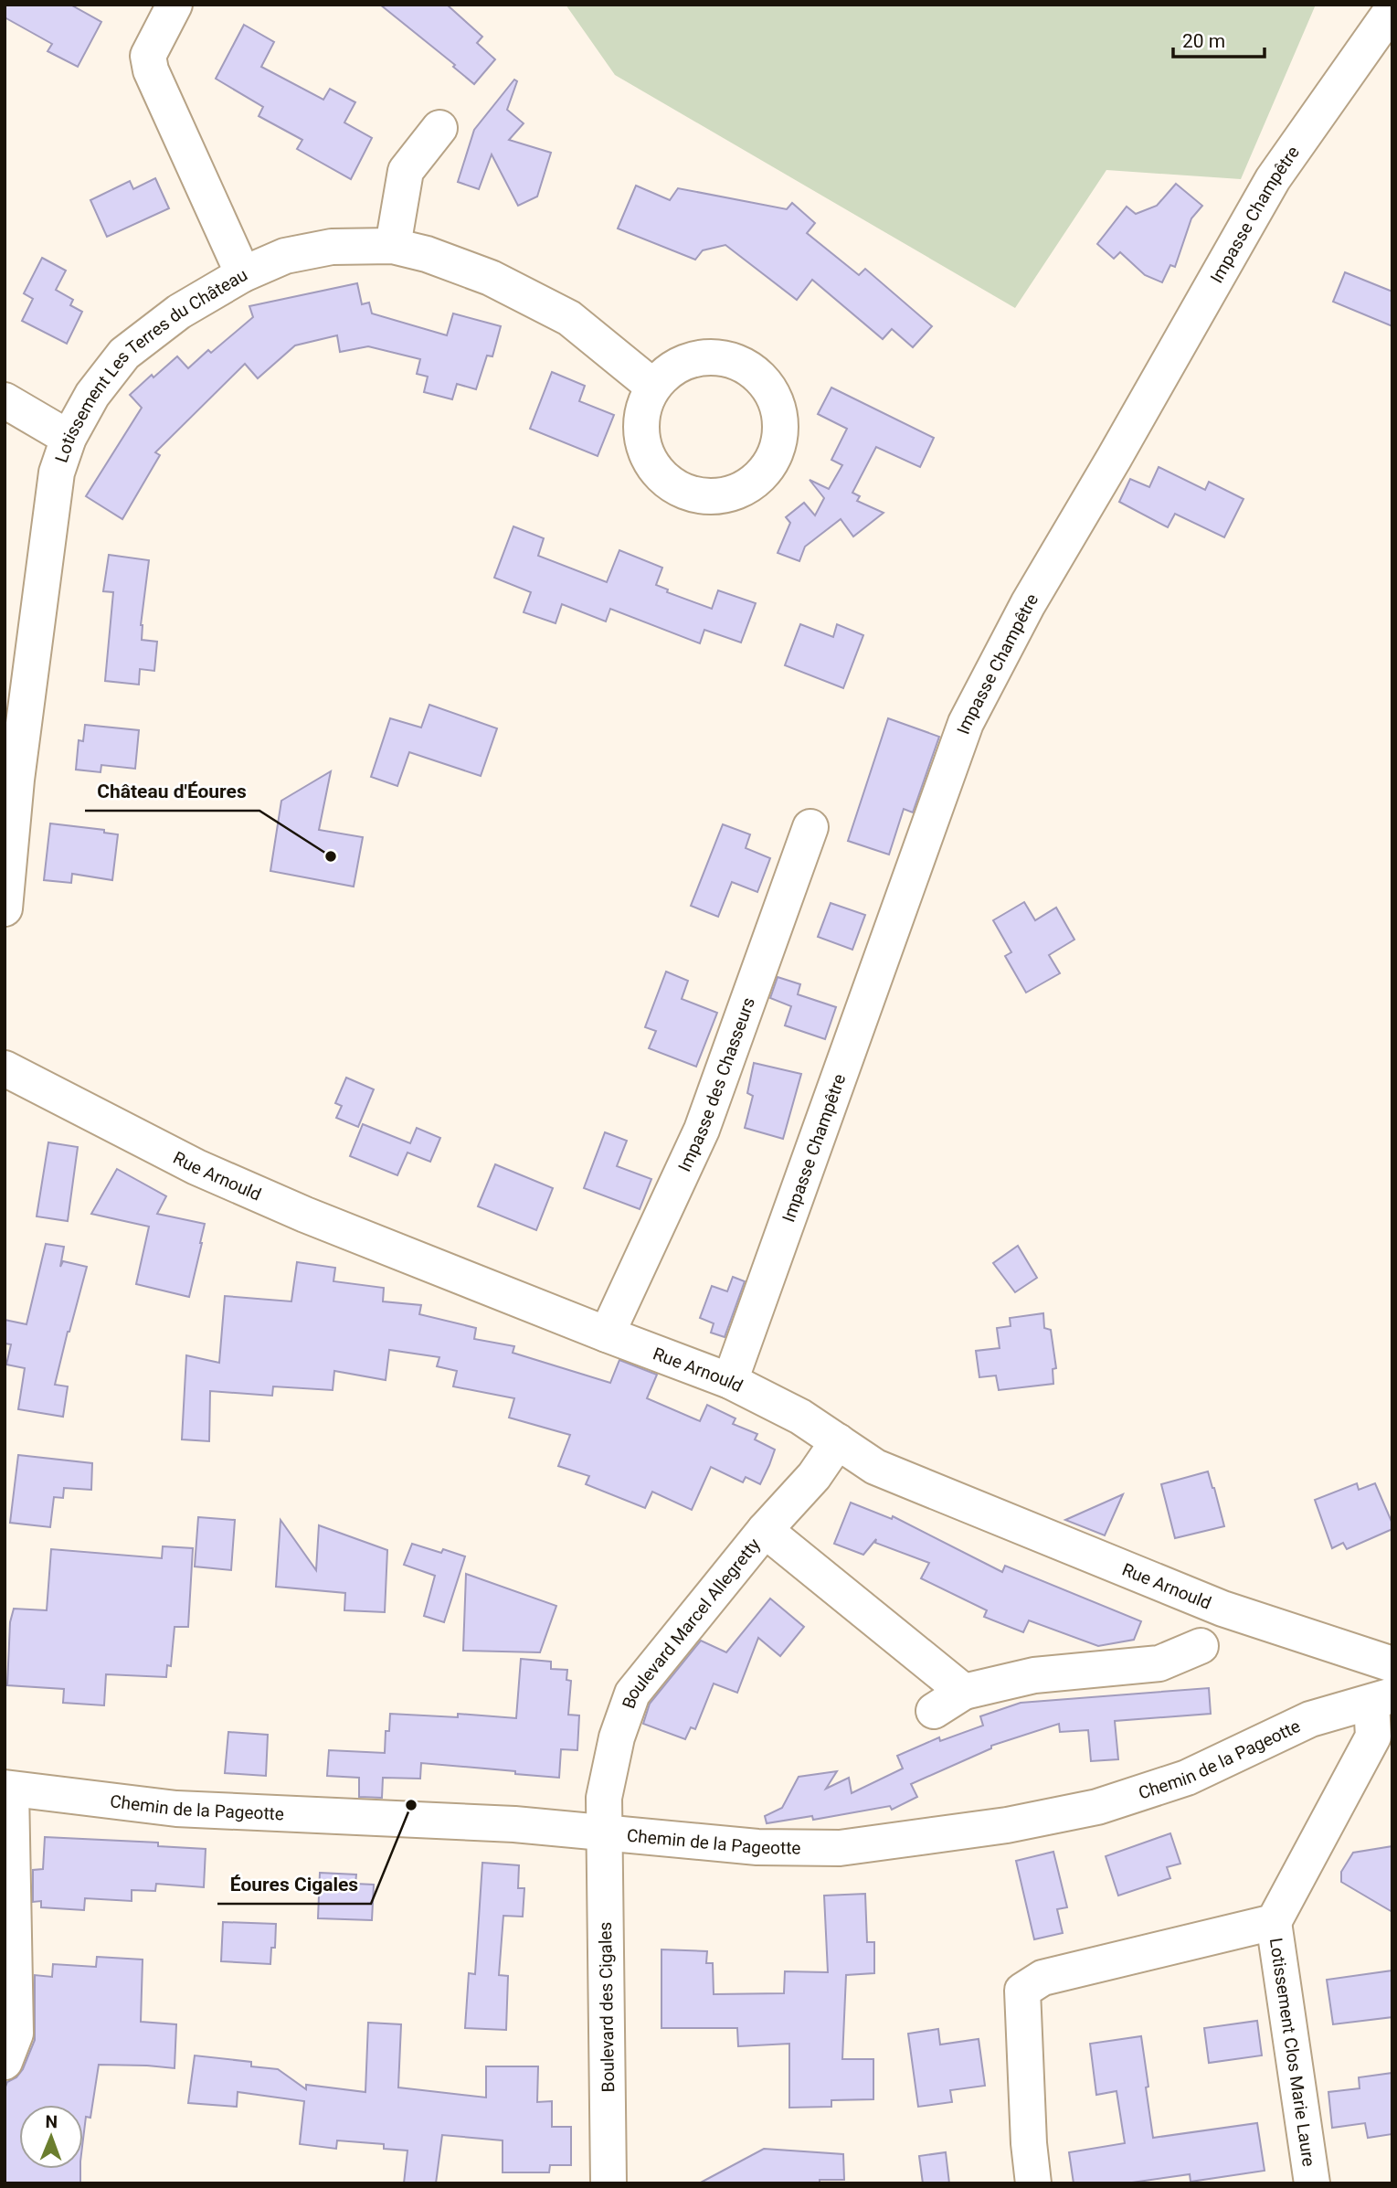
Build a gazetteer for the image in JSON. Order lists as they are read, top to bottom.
{
  "streets": {
    "street": [
      "Impasse Champêtre",
      "Lotissement Les Terres du Château",
      "Impasse des Chasseurs",
      "Rue Arnould",
      "Boulevard Marcel Allegretty",
      "Chemin de la Pageotte",
      "Boulevard des Cigales",
      "Lotissement Clos Marie Laure"
    ]
  },
  "crossings": [
    ["Impasse Champêtre", "Rue Arnould"],
    ["Impasse des Chasseurs", "Rue Arnould"],
    ["Rue Arnould", "Boulevard Marcel Allegretty"],
    ["Boulevard Marcel Allegretty", "Chemin de la Pageotte"],
    ["Boulevard Marcel Allegretty", "Boulevard des Cigales"],
    ["Chemin de la Pageotte", "Boulevard des Cigales"]
  ],
  "places": ["Château d'Éoures", "Éoures Cigales"],
  "scale_bar": "20 m",
  "north": "top"
}
